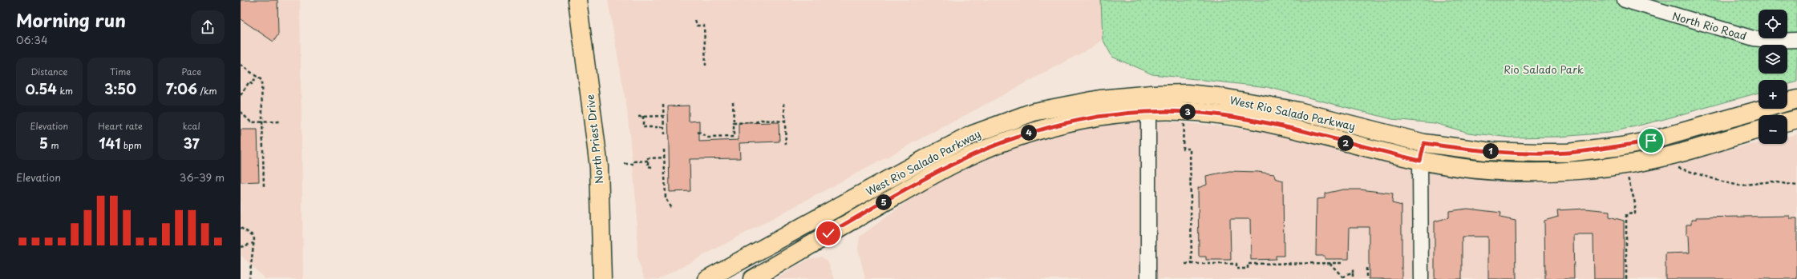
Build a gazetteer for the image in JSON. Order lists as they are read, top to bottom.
{
  "streets": {
    "main road": ["West Rio Salado Parkway", "North Priest Drive"],
    "street": ["North Rio Road"]
  },
  "parks": ["Rio Salado Park"],
  "page": {
    "heading": ["Morning run", "06:34"],
    "map_buttons": ["+", "−"],
    "stats": [
      ["Distance", "0.54 km"],
      ["Time", "3:50"],
      ["Pace", "7:06 /km"],
      ["Elevation", "5 m"],
      ["Heart rate", "141 bpm"],
      ["kcal", "37"]
    ],
    "pins": [
      "3",
      "4",
      "2",
      "1",
      "5"
    ],
    "chart": ["Elevation", "36–39 m"]
  }
}
